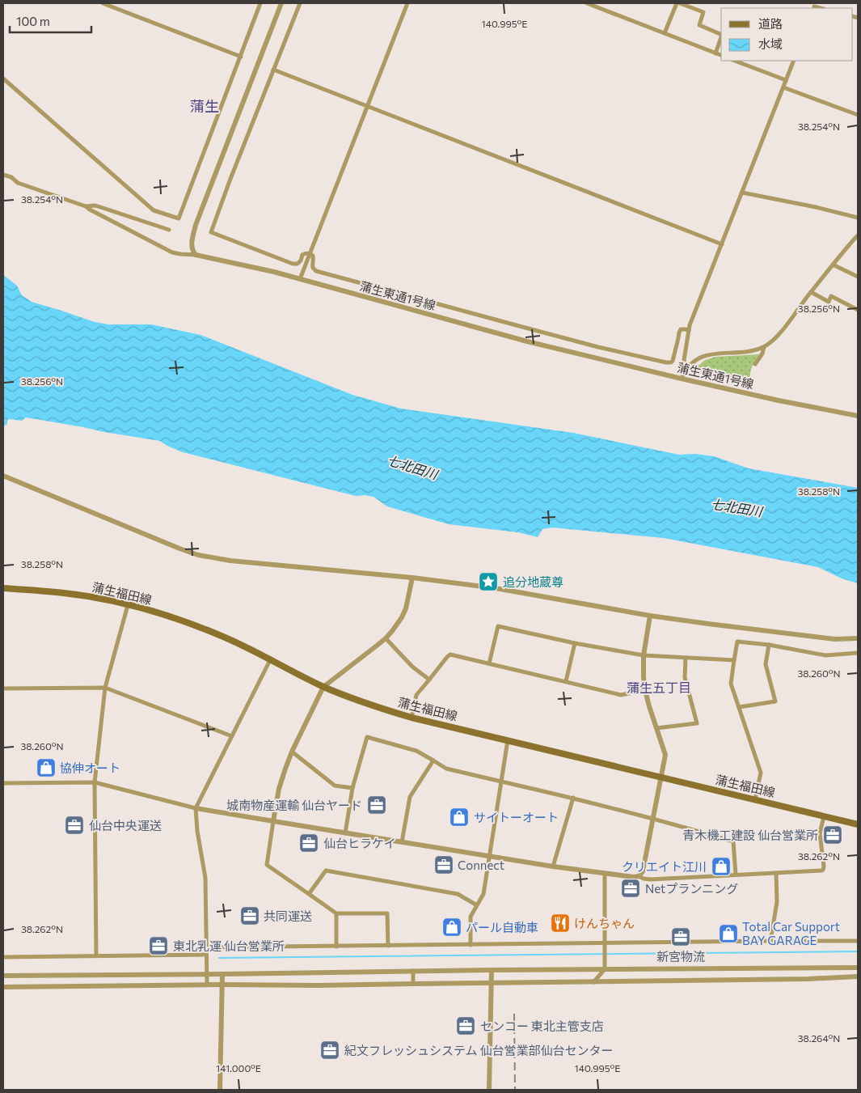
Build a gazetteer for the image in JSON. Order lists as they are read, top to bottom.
{
  "streets": {
    "main road": ["蒲生福田線"],
    "street": ["蒲生東通1号線"]
  },
  "districts": ["蒲生", "蒲生五丁目"],
  "water": ["七北田川"],
  "places": {
    "place": ["追分地蔵尊"],
    "shop": [
      "協伸オート",
      "サイトーオート",
      "クリエイト江川",
      "パール自動車",
      "Total Car Support BAY GARAGE"
    ],
    "office": [
      "城南物産運輸 仙台ヤード",
      "仙台中央運送",
      "青木機工建設 仙台営業所",
      "仙台ヒラケイ",
      "Connect",
      "Netプランニング",
      "共同運送",
      "新宮物流",
      "東北乳運 仙台営業所",
      "センコー 東北主管支店",
      "紀文フレッシュシステム 仙台営業部仙台センター"
    ],
    "restaurant": ["けんちゃん"]
  },
  "legend": ["道路", "水域"],
  "scale_bar": "100 m",
  "coordinates": [
    "140.995°E",
    "38.254°N",
    "38.256°N",
    "38.258°N",
    "38.260°N",
    "38.262°N",
    "38.264°N",
    "141.000°E"
  ]
}
